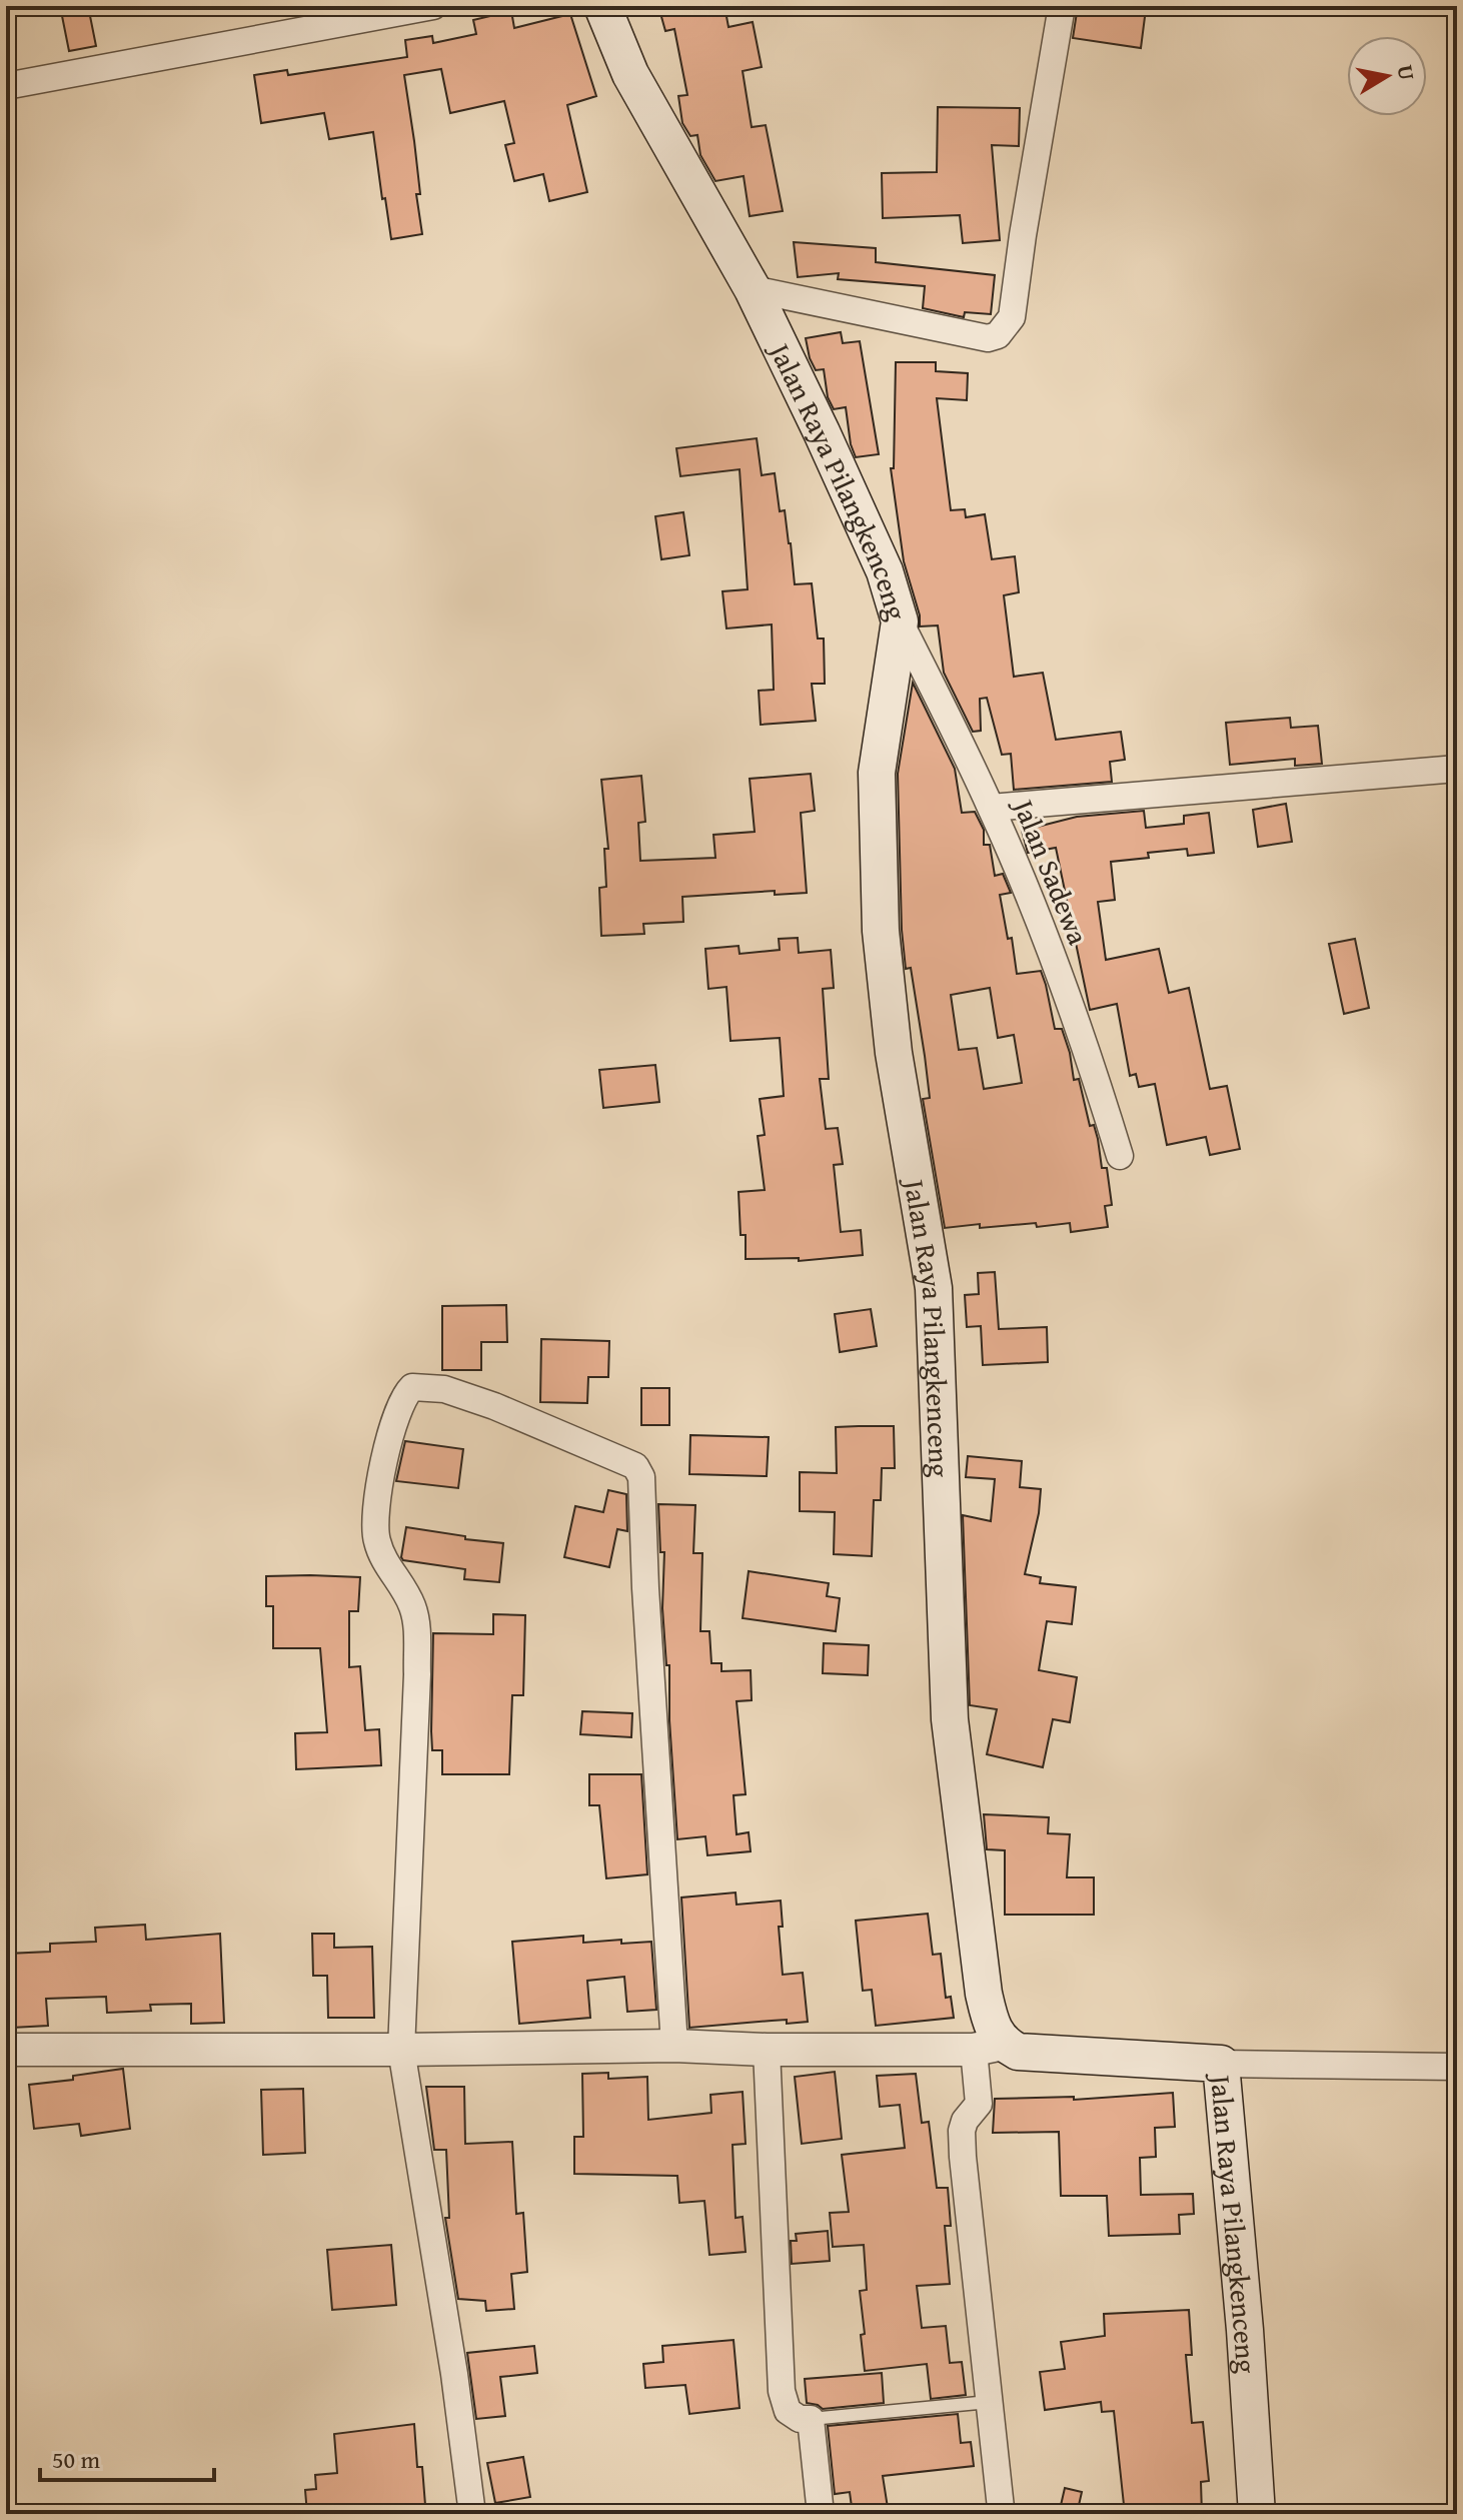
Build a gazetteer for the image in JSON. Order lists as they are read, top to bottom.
{
  "streets": {
    "main road": ["Jalan Raya Pilangkenceng"],
    "street": ["Jalan Sadewa"]
  },
  "crossings": [
    ["Jalan Raya Pilangkenceng", "Jalan Sadewa"]
  ],
  "scale_bar": "50 m",
  "north": "right"
}
